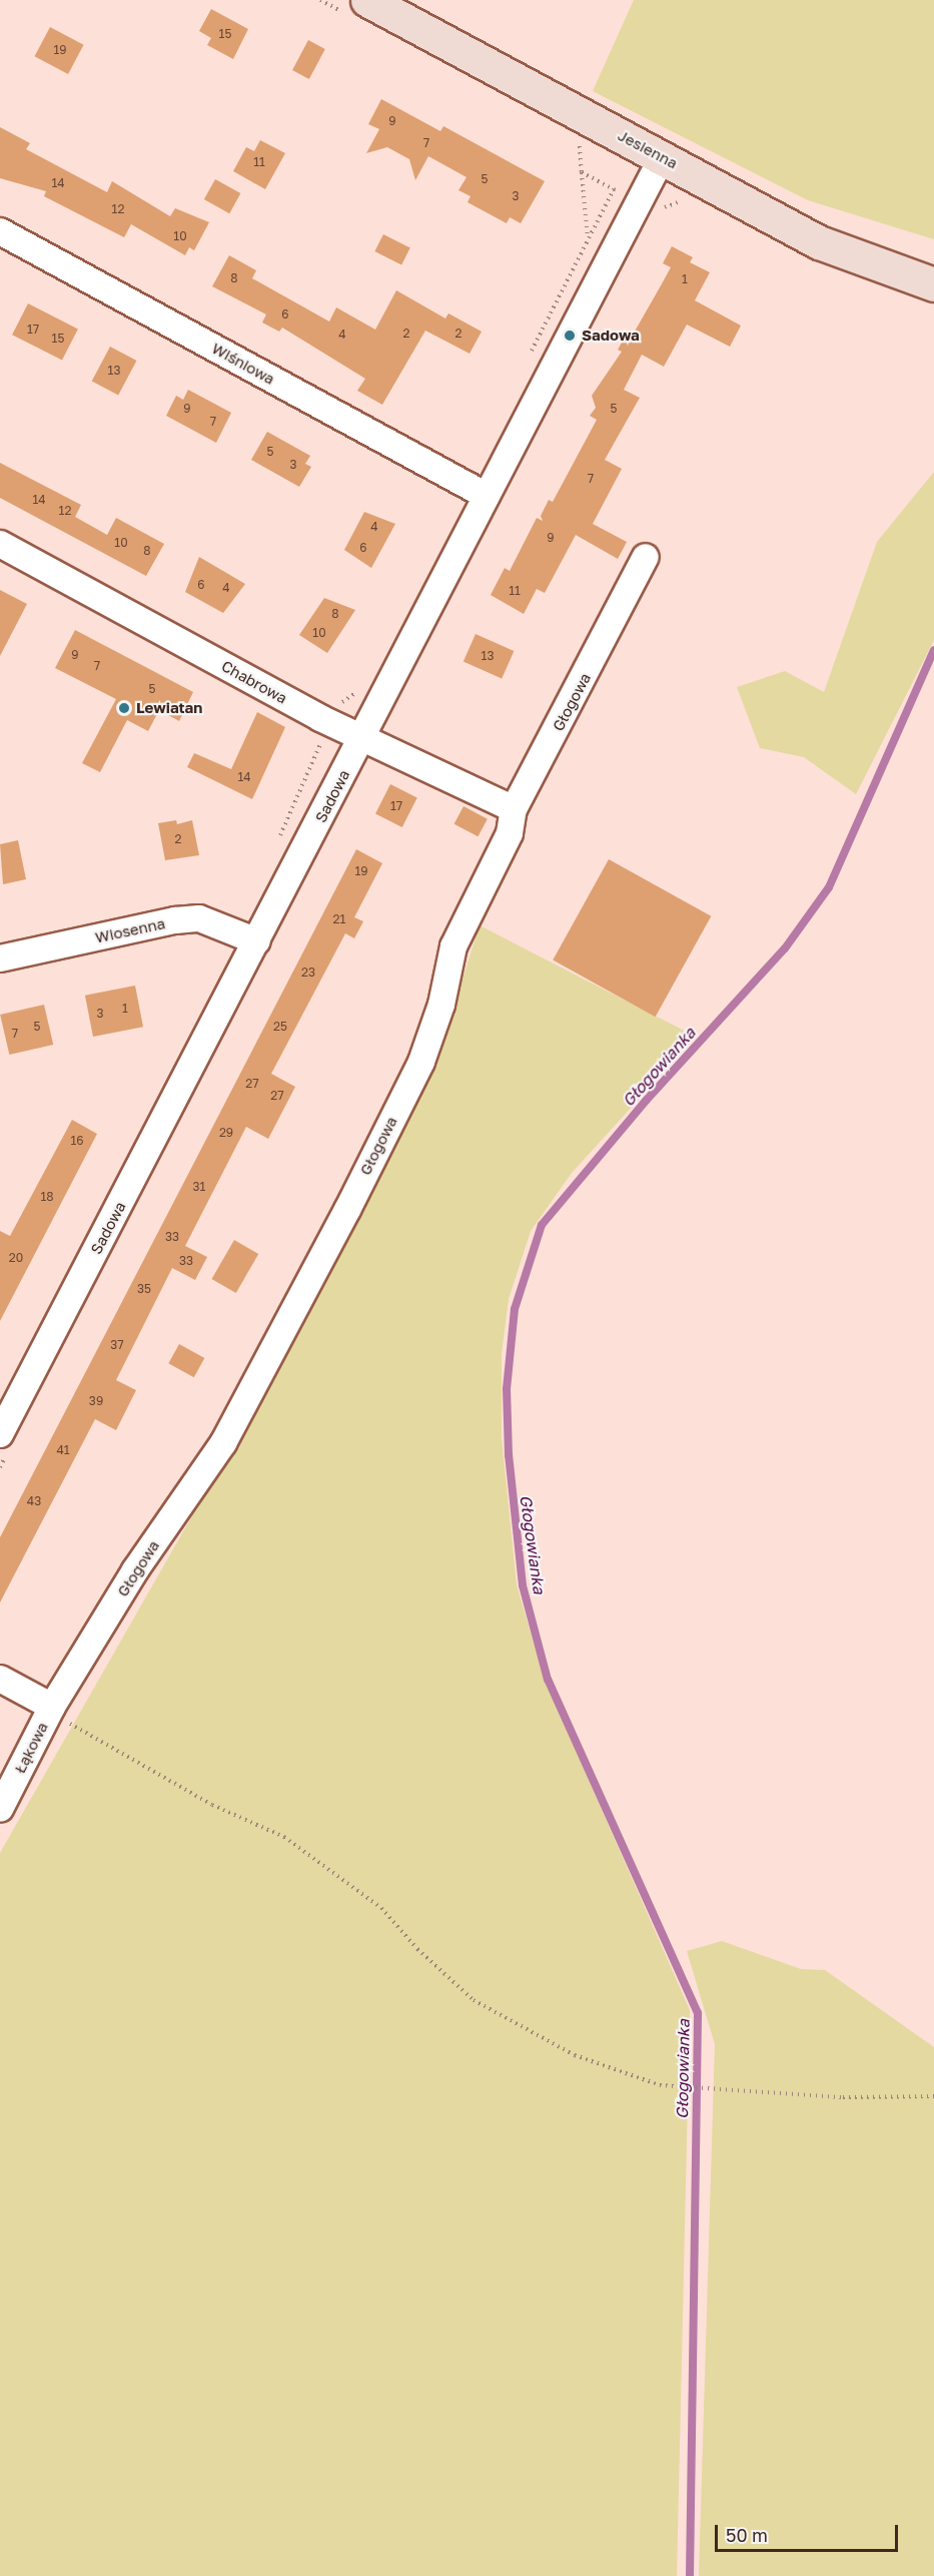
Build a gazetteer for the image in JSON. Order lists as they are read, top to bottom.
{
  "streets": {
    "street": [
      "Jesienna",
      "Wiśniowa",
      "Chabrowa",
      "Głogowa",
      "Sadowa",
      "Wiosenna",
      "Łąkowa"
    ]
  },
  "crossings": [
    ["Jesienna", "Sadowa"],
    ["Wiśniowa", "Sadowa"],
    ["Chabrowa", "Głogowa"],
    ["Chabrowa", "Sadowa"],
    ["Głogowa", "Łąkowa"],
    ["Sadowa", "Wiosenna"]
  ],
  "water": ["Głogowianka"],
  "places": ["Sadowa", "Lewiatan"],
  "house_numbers": [
    "15",
    "19",
    "9",
    "7",
    "11",
    "5",
    "14",
    "3",
    "12",
    "10",
    "8",
    "1",
    "6",
    "17",
    "2",
    "2",
    "4",
    "15",
    "13",
    "9",
    "5",
    "7",
    "5",
    "3",
    "7",
    "14",
    "12",
    "4",
    "9",
    "10",
    "6",
    "8",
    "6",
    "4",
    "11",
    "8",
    "10",
    "9",
    "13",
    "7",
    "5",
    "14",
    "17",
    "2",
    "19",
    "21",
    "23",
    "1",
    "3",
    "5",
    "25",
    "7",
    "27",
    "27",
    "29",
    "16",
    "31",
    "18",
    "33",
    "20",
    "33",
    "35",
    "37",
    "39",
    "41",
    "43"
  ],
  "scale_bar": "50 m"
}
